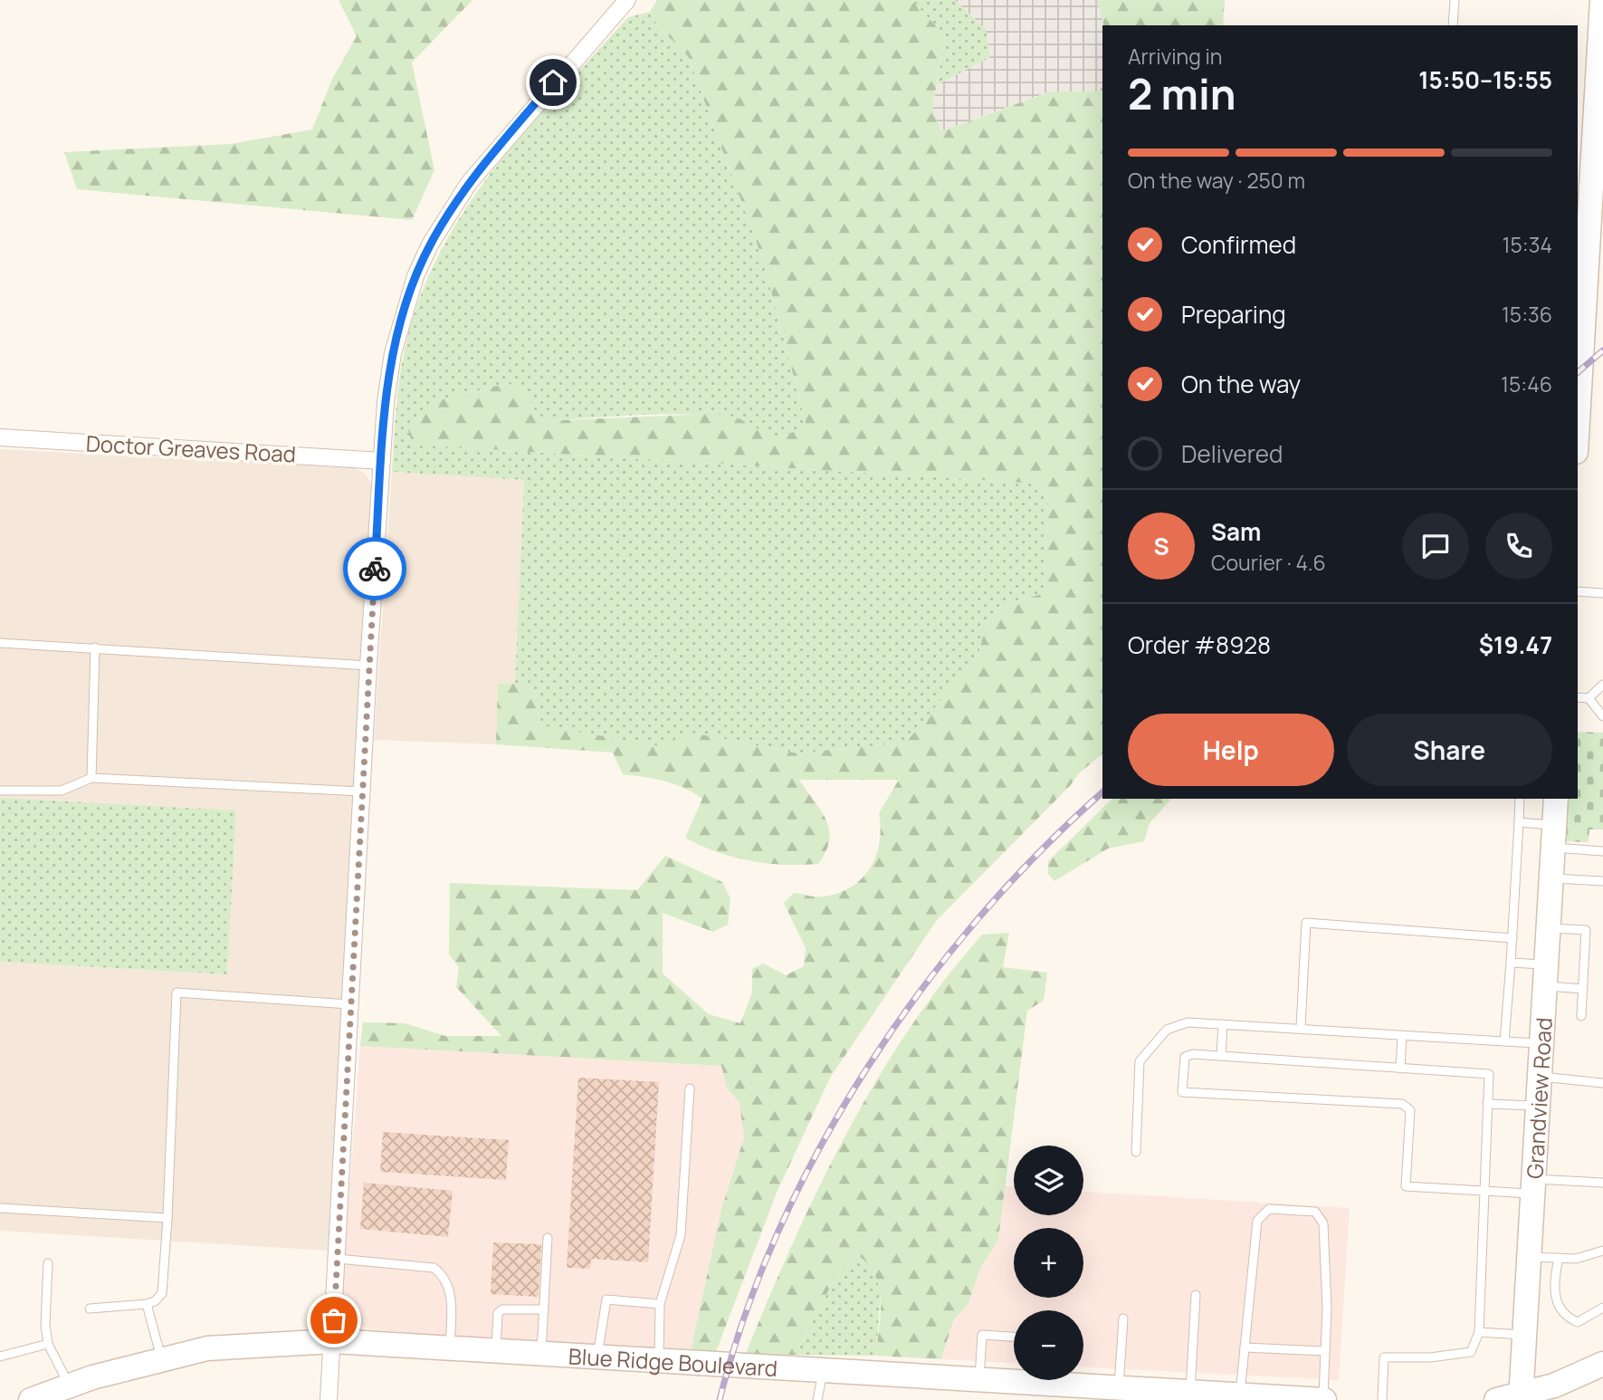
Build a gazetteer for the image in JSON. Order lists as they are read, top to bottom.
{
  "streets": {
    "main road": ["Grandview Road", "Blue Ridge Boulevard"],
    "street": ["Doctor Greaves Road"]
  },
  "page": {
    "heading": ["2 min", "Arriving in", "15:50–15:55"],
    "panel": [
      "Sam",
      "Courier · 4.6",
      "Order #8928",
      "$19.47"
    ],
    "bar": "On the way · 250 m",
    "list": [
      ["Confirmed", "15:34"],
      ["Preparing", "15:36"],
      ["On the way", "15:46"],
      "Delivered"
    ],
    "round": "S",
    "buttons": ["Help", "Share"],
    "map_buttons": ["+", "−"]
  }
}
